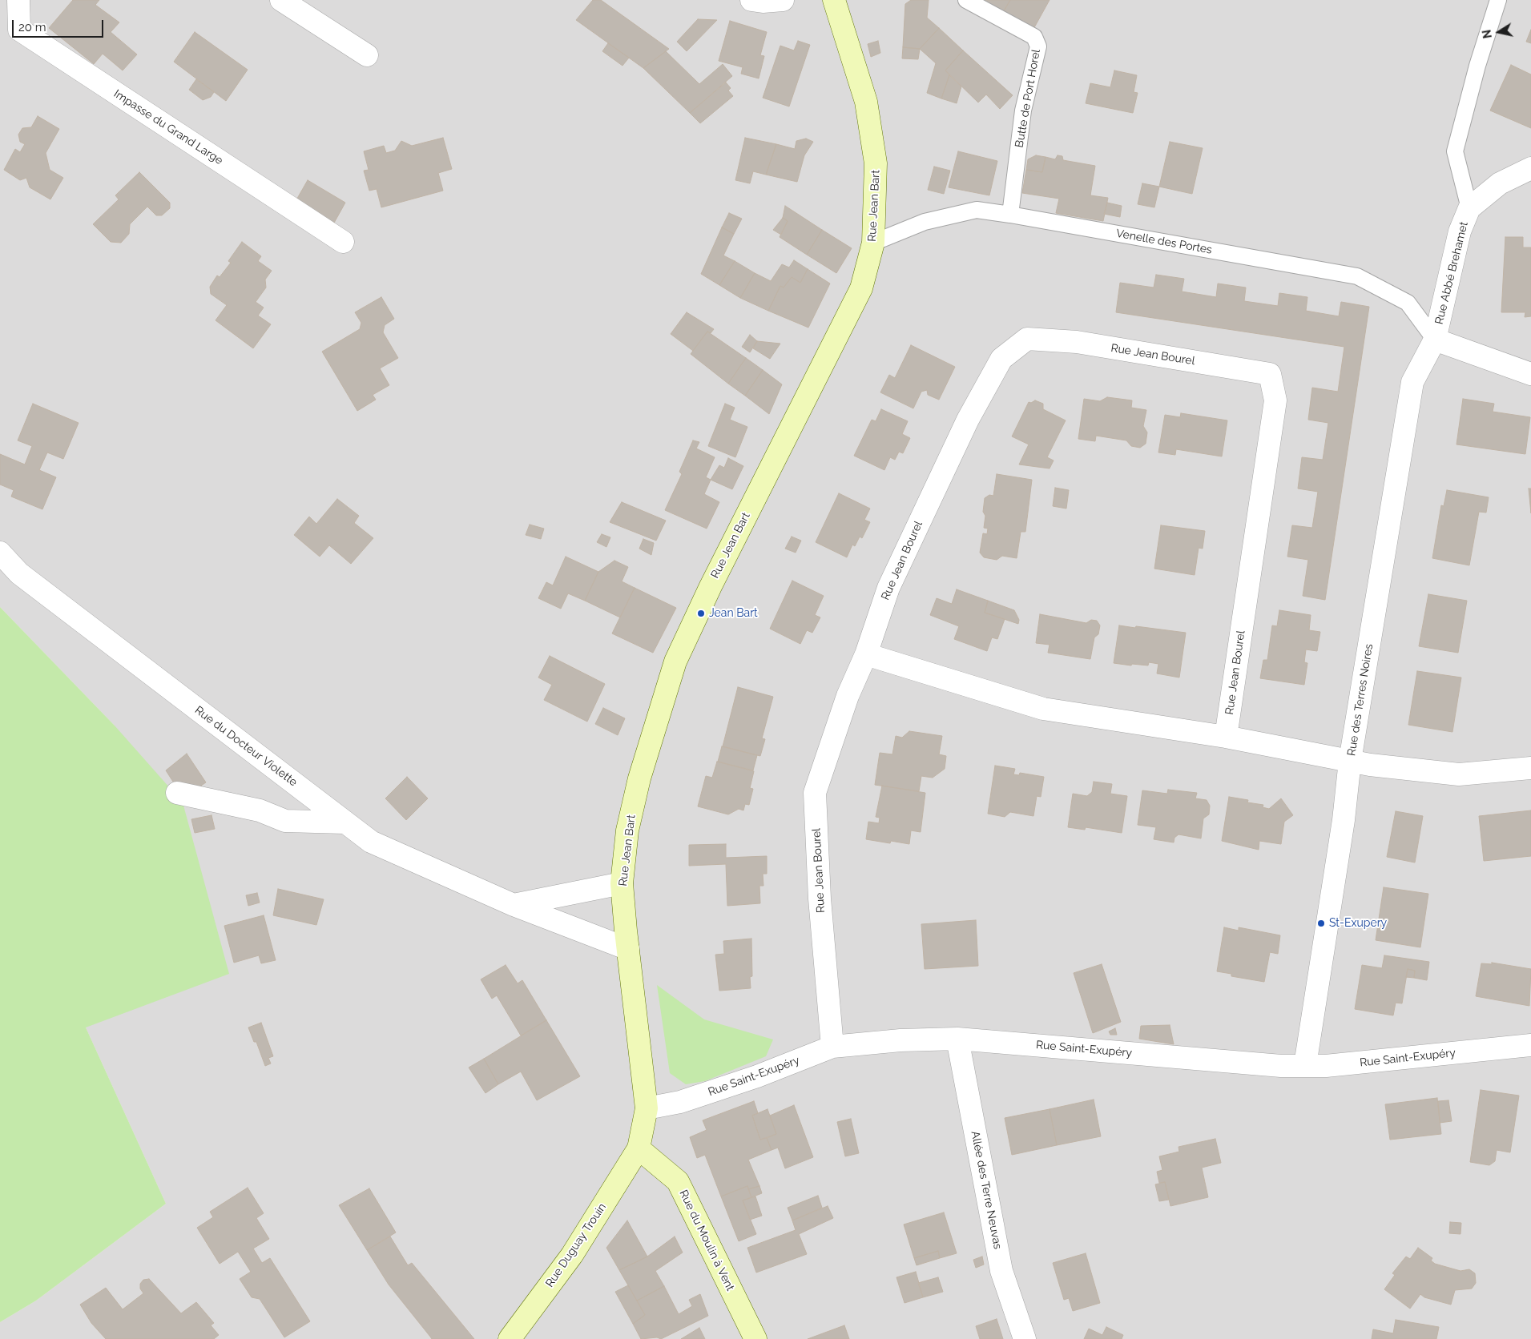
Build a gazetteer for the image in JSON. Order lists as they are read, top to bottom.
{
  "streets": {
    "street": [
      "Impasse du Grand Large",
      "Rue Jean Bart",
      "Rue Abbé Brehamet",
      "Rue Jean Bourel",
      "Rue des Terres Noires",
      "Rue du Docteur Violette",
      "Rue Saint-Exupéry",
      "Allée des Terre Neuvas",
      "Rue du Moulin à Vent",
      "Rue Duguay Trouin"
    ],
    "lane": ["Butte de Port Horel", "Venelle des Portes"]
  },
  "crossings": [
    ["Butte de Port Horel", "Venelle des Portes"],
    ["Rue Jean Bart", "Venelle des Portes"],
    ["Rue Jean Bart", "Rue du Docteur Violette"],
    ["Rue Jean Bart", "Rue Saint-Exupéry"],
    ["Venelle des Portes", "Rue Abbé Brehamet"],
    ["Venelle des Portes", "Rue des Terres Noires"],
    ["Rue Abbé Brehamet", "Rue des Terres Noires"],
    ["Rue Jean Bourel", "Rue Saint-Exupéry"],
    ["Rue des Terres Noires", "Rue Saint-Exupéry"],
    ["Rue Saint-Exupéry", "Allée des Terre Neuvas"],
    ["Rue du Moulin à Vent", "Rue Duguay Trouin"]
  ],
  "places": ["Jean Bart", "St-Exupery"],
  "scale_bar": "20 m",
  "north": "left"
}
